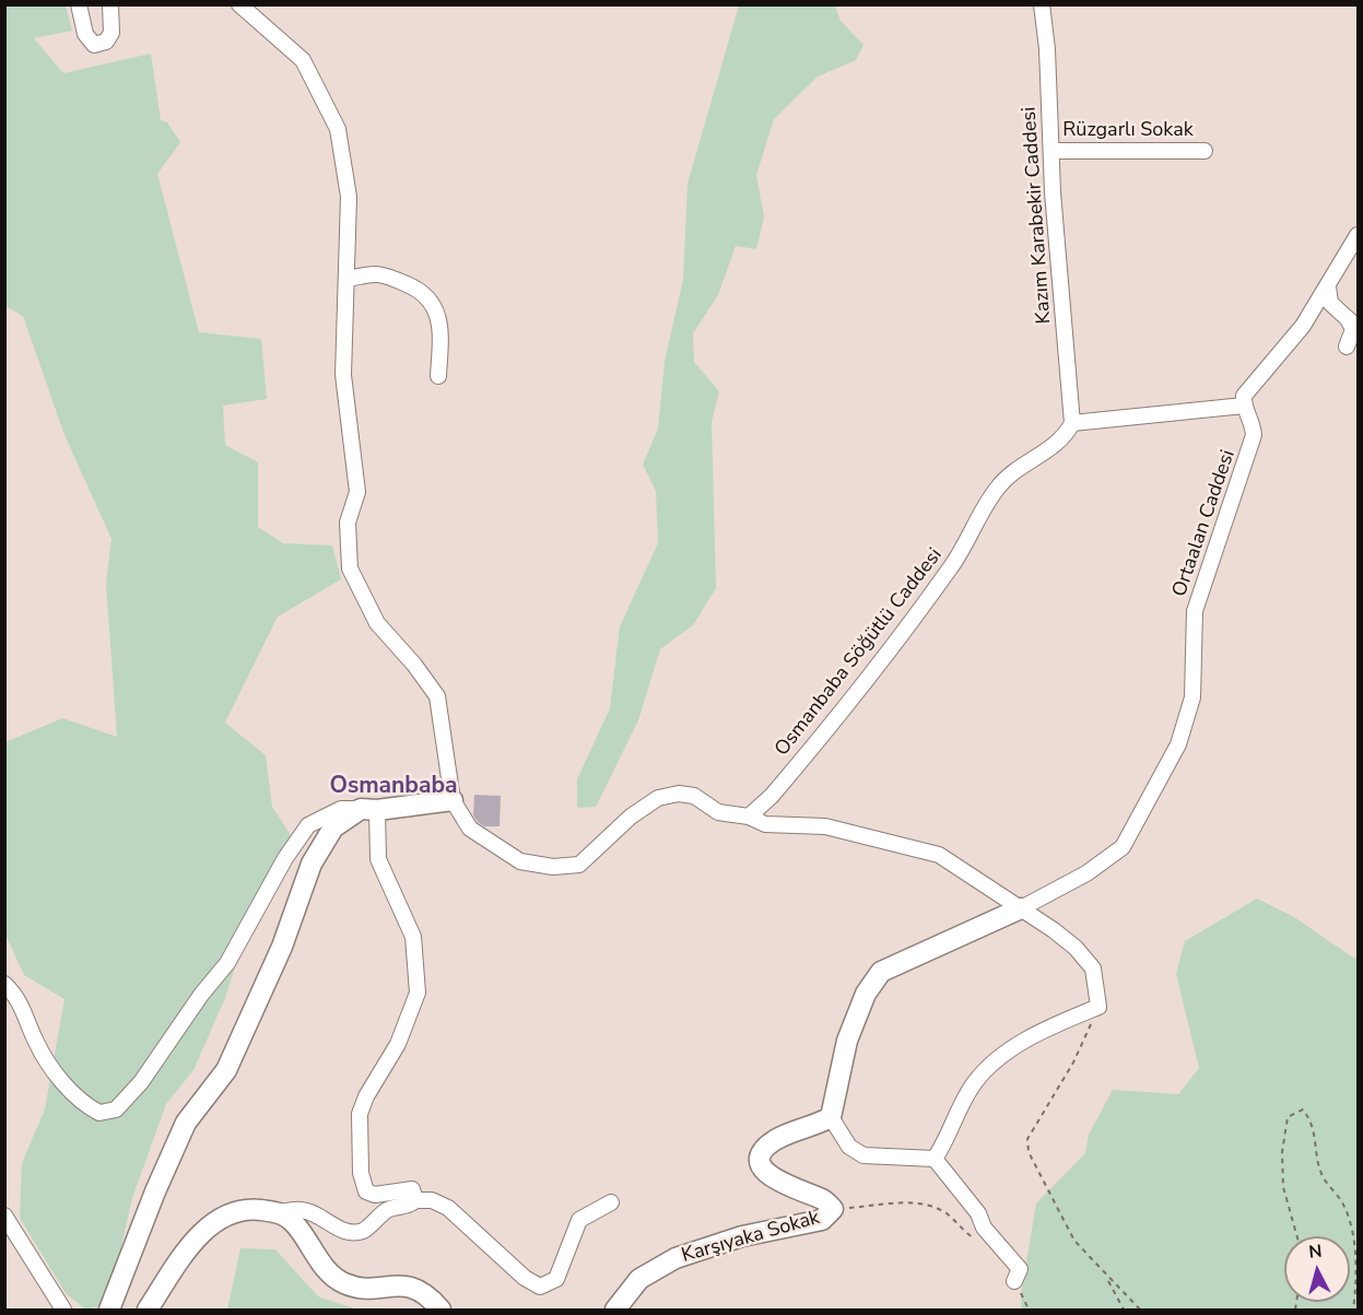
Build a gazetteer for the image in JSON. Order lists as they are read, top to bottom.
{
  "streets": {
    "street": [
      "Rüzgarlı Sokak",
      "Kazım Karabekir Caddesi",
      "Ortaalan Caddesi",
      "Osmanbaba Söğütlü Caddesi",
      "Karşıyaka Sokak"
    ]
  },
  "crossings": [
    ["Rüzgarlı Sokak", "Kazım Karabekir Caddesi"],
    ["Kazım Karabekir Caddesi", "Osmanbaba Söğütlü Caddesi"]
  ],
  "districts": ["Osmanbaba"],
  "north": "top"
}
